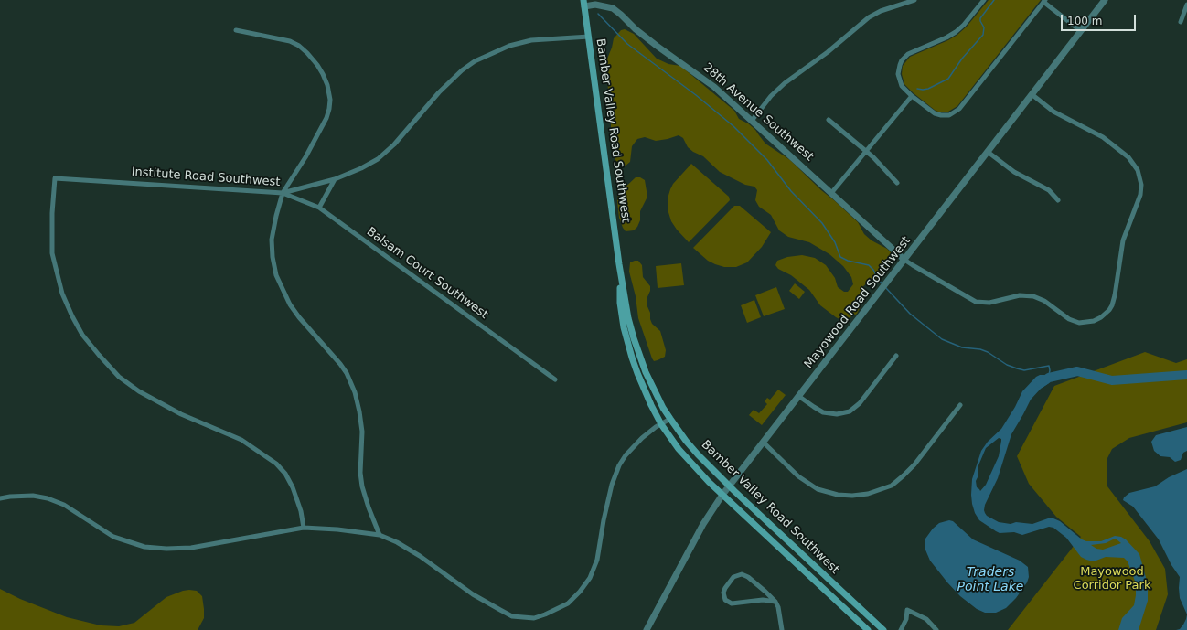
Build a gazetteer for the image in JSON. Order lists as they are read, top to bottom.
{
  "streets": {
    "main road": ["Bamber Valley Road Southwest"],
    "street": [
      "28th Avenue Southwest",
      "Institute Road Southwest",
      "Balsam Court Southwest",
      "Mayowood Road Southwest"
    ]
  },
  "crossings": [
    ["28th Avenue Southwest", "Bamber Valley Road Southwest"],
    ["28th Avenue Southwest", "Mayowood Road Southwest"],
    ["Bamber Valley Road Southwest", "Institute Road Southwest"],
    ["Bamber Valley Road Southwest", "Mayowood Road Southwest"],
    ["Institute Road Southwest", "Balsam Court Southwest"]
  ],
  "water": ["Traders Point Lake"],
  "parks": ["Mayowood Corridor Park"],
  "scale_bar": "100 m"
}
